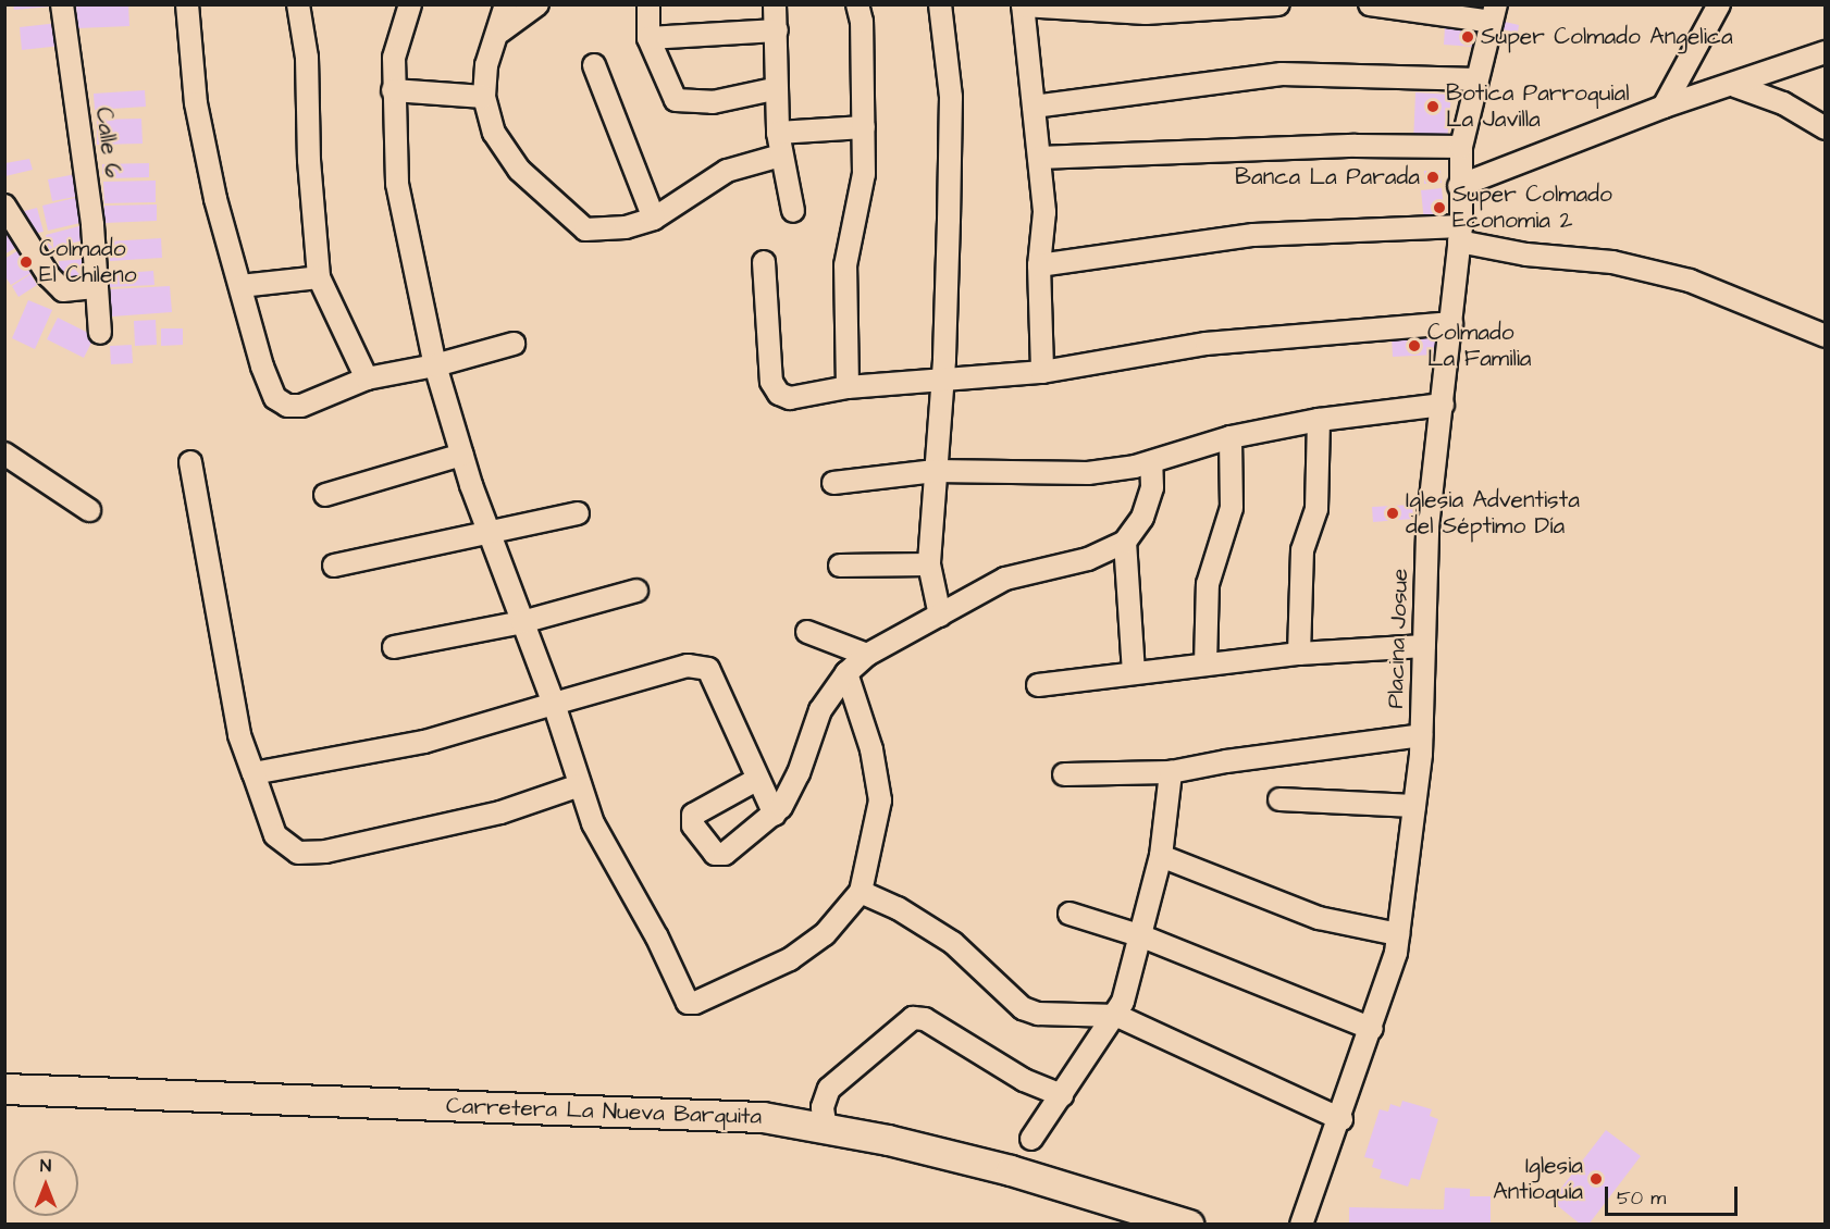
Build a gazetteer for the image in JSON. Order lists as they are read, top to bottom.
{
  "streets": {
    "street": ["Calle 6", "Placina Josue", "Carretera La Nueva Barquita"]
  },
  "places": [
    "Super Colmado Angelica",
    "Botica Parroquial La Javilla",
    "Banca La Parada",
    "Super Colmado Economia 2",
    "Colmado El Chileno",
    "Colmado La Familia",
    "Iglesia Adventista del Séptimo Día",
    "Iglesia Antioquía"
  ],
  "scale_bar": "50 m",
  "north": "top"
}
